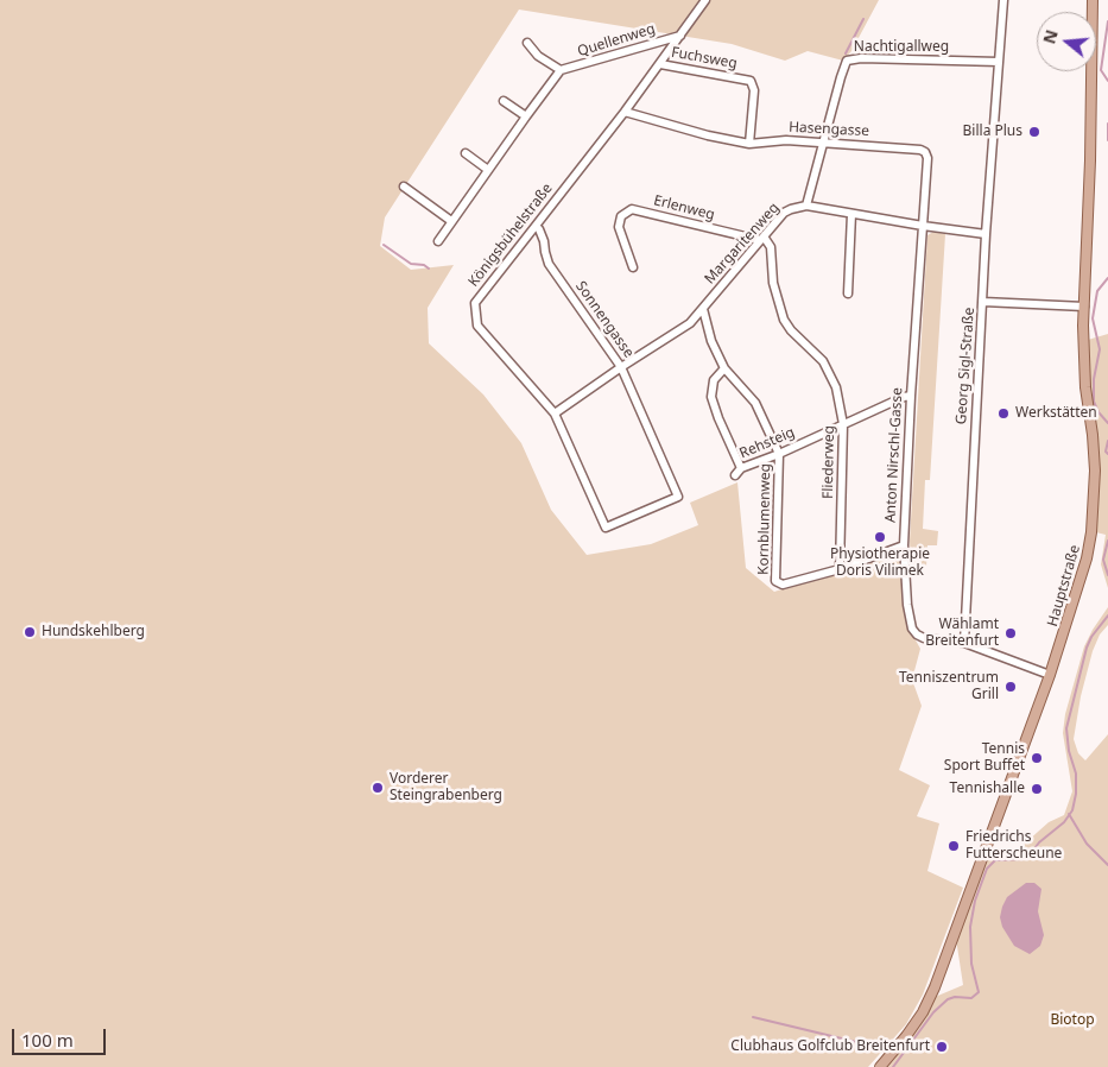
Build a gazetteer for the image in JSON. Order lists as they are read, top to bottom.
{
  "streets": {
    "main road": ["Hauptstraße"],
    "street": [
      "Quellenweg",
      "Nachtigallweg",
      "Fuchsweg",
      "Hasengasse",
      "Erlenweg",
      "Königsbühelstraße",
      "Margaritenweg",
      "Sonnengasse",
      "Georg Sigl-Straße",
      "Rehsteig",
      "Anton Nirschl-Gasse",
      "Fliederweg",
      "Kornblumenweg"
    ]
  },
  "crossings": [
    ["Quellenweg", "Königsbühelstraße"],
    ["Nachtigallweg", "Hasengasse"],
    ["Nachtigallweg", "Margaritenweg"],
    ["Nachtigallweg", "Georg Sigl-Straße"],
    ["Fuchsweg", "Hasengasse"],
    ["Fuchsweg", "Königsbühelstraße"],
    ["Hasengasse", "Königsbühelstraße"],
    ["Hasengasse", "Anton Nirschl-Gasse"],
    ["Erlenweg", "Margaritenweg"],
    ["Erlenweg", "Fliederweg"],
    ["Königsbühelstraße", "Margaritenweg"],
    ["Königsbühelstraße", "Sonnengasse"],
    ["Margaritenweg", "Sonnengasse"],
    ["Margaritenweg", "Fliederweg"],
    ["Margaritenweg", "Kornblumenweg"],
    ["Georg Sigl-Straße", "Anton Nirschl-Gasse"],
    ["Rehsteig", "Anton Nirschl-Gasse"],
    ["Rehsteig", "Fliederweg"],
    ["Rehsteig", "Kornblumenweg"],
    ["Anton Nirschl-Gasse", "Kornblumenweg"],
    ["Fliederweg", "Kornblumenweg"]
  ],
  "parks": ["Biotop"],
  "places": [
    "Billa Plus",
    "Werkstätten",
    "Physiotherapie Doris Vilimek",
    "Hundskehlberg",
    "Wählamt Breitenfurt",
    "Tenniszentrum Grill",
    "Tennis Sport Buffet",
    "Vorderer Steingrabenberg",
    "Tennishalle",
    "Friedrichs Futterscheune",
    "Clubhaus Golfclub Breitenfurt"
  ],
  "scale_bar": "100 m",
  "north": "left"
}
